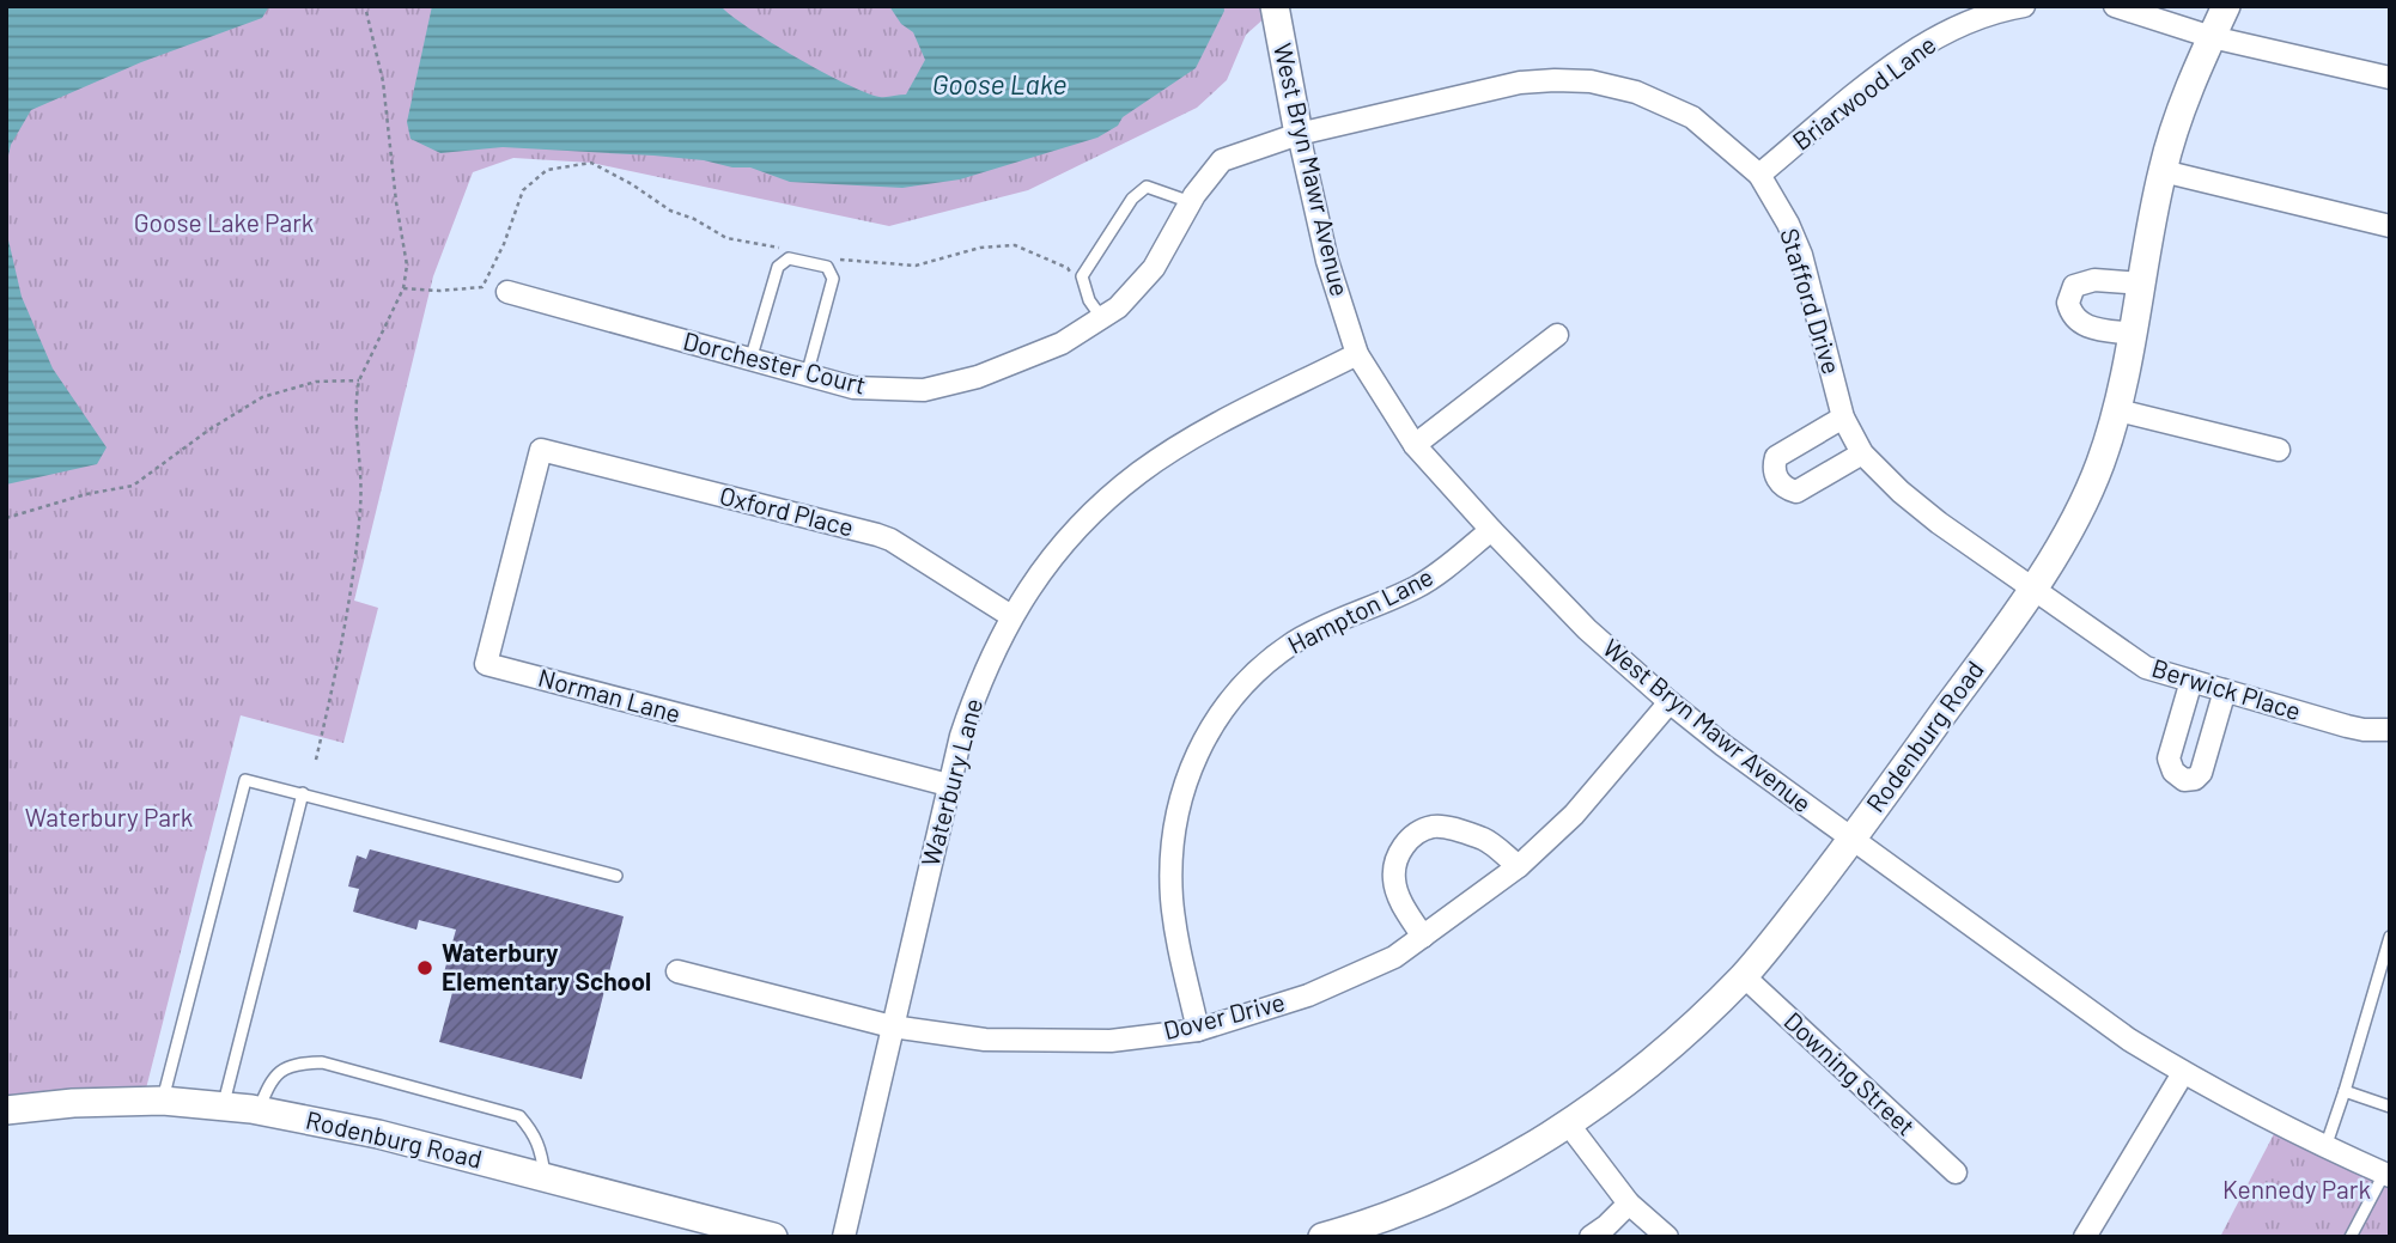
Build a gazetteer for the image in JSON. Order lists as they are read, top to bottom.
{
  "streets": {
    "street": [
      "Briarwood Lane",
      "West Bryn Mawr Avenue",
      "Stafford Drive",
      "Dorchester Court",
      "Oxford Place",
      "Hampton Lane",
      "Berwick Place",
      "Norman Lane",
      "Rodenburg Road",
      "Waterbury Lane",
      "Dover Drive",
      "Downing Street"
    ]
  },
  "crossings": [
    ["Briarwood Lane", "Stafford Drive"],
    ["West Bryn Mawr Avenue", "Stafford Drive"],
    ["West Bryn Mawr Avenue", "Dorchester Court"],
    ["West Bryn Mawr Avenue", "Hampton Lane"],
    ["West Bryn Mawr Avenue", "Rodenburg Road"],
    ["West Bryn Mawr Avenue", "Waterbury Lane"],
    ["West Bryn Mawr Avenue", "Dover Drive"],
    ["Stafford Drive", "Dorchester Court"],
    ["Stafford Drive", "Berwick Place"],
    ["Stafford Drive", "Rodenburg Road"],
    ["Oxford Place", "Norman Lane"],
    ["Oxford Place", "Waterbury Lane"],
    ["Hampton Lane", "Dover Drive"],
    ["Berwick Place", "Rodenburg Road"],
    ["Norman Lane", "Waterbury Lane"],
    ["Rodenburg Road", "Downing Street"],
    ["Waterbury Lane", "Dover Drive"]
  ],
  "water": ["Goose Lake"],
  "parks": ["Goose Lake Park", "Waterbury Park", "Kennedy Park"],
  "places": ["Waterbury Elementary School"]
}
